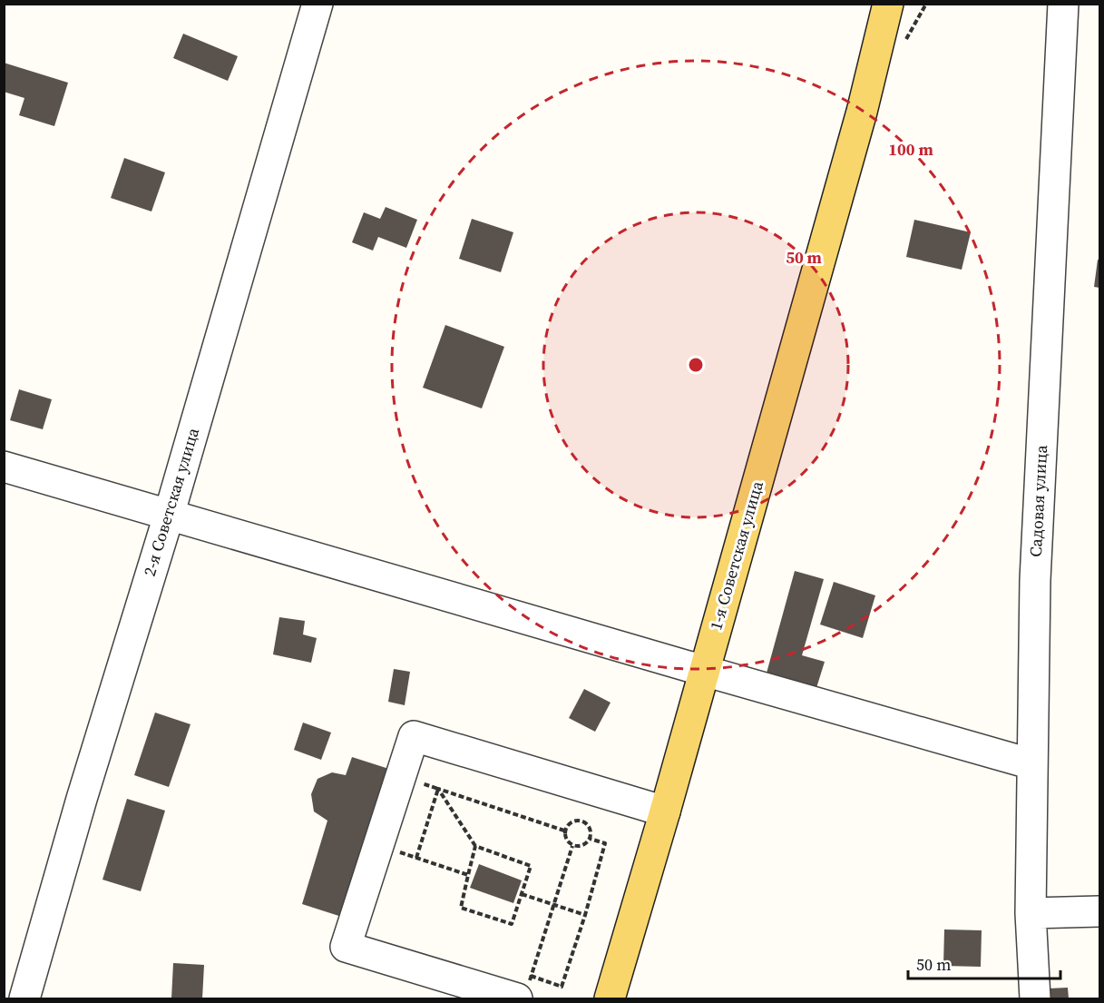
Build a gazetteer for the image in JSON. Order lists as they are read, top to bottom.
{
  "streets": {
    "main road": ["1-я Советская улица"],
    "street": ["Садовая улица", "2-я Советская улица"]
  },
  "scale_bar": "50 m",
  "rings": ["100 m", "50 m"]
}
